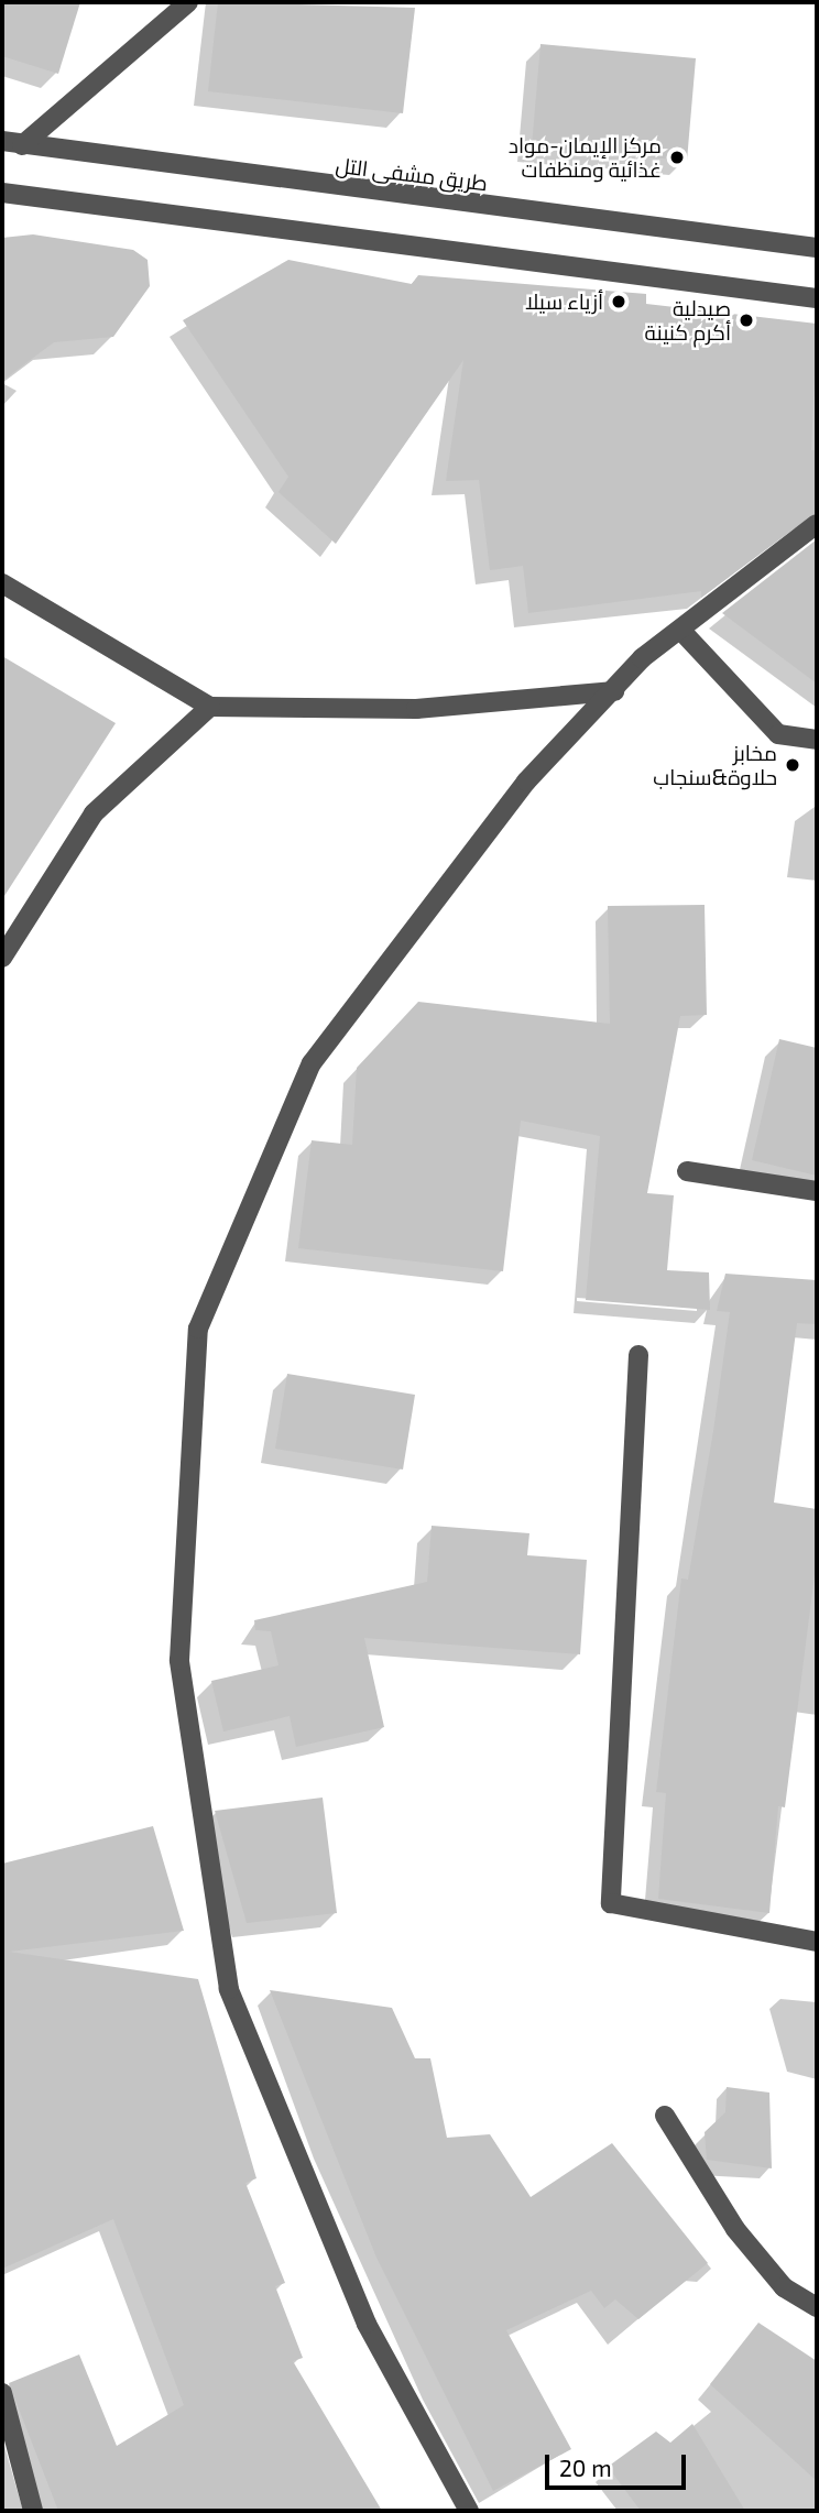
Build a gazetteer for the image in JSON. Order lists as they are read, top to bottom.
{
  "streets": {
    "street": ["طريق مشفى التل"]
  },
  "places": [
    "مركز الإيمان-مواد غذائية ومنظفات",
    "أزياء سيلا",
    "صيدلية أكرم كنينة",
    "مخابز حلاوة&سنجاب"
  ],
  "scale_bar": "20 m"
}
